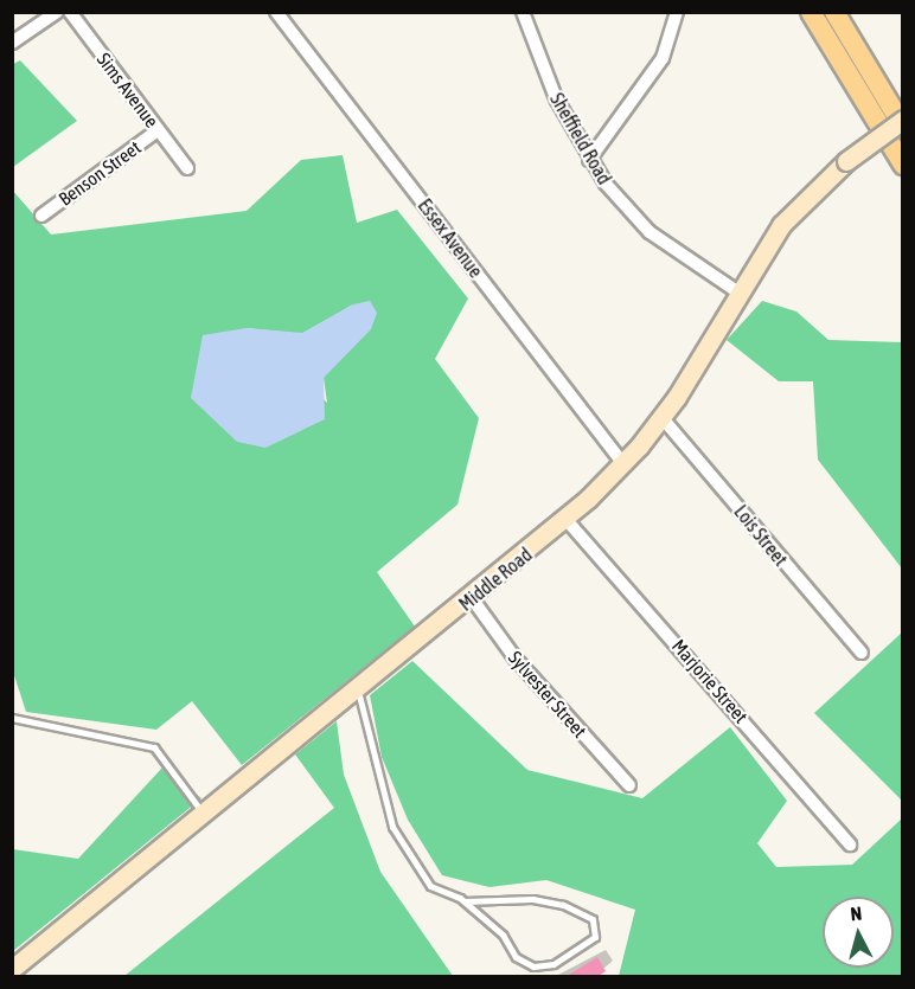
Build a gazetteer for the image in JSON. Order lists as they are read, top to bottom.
{
  "streets": {
    "main road": ["Middle Road"],
    "street": [
      "Sims Avenue",
      "Sheffield Road",
      "Benson Street",
      "Essex Avenue",
      "Lois Street",
      "Marjorie Street",
      "Sylvester Street"
    ]
  },
  "crossings": [
    ["Sims Avenue", "Benson Street"],
    ["Sheffield Road", "Middle Road"],
    ["Essex Avenue", "Middle Road"],
    ["Lois Street", "Middle Road"],
    ["Middle Road", "Marjorie Street"],
    ["Middle Road", "Sylvester Street"]
  ],
  "north": "top"
}
